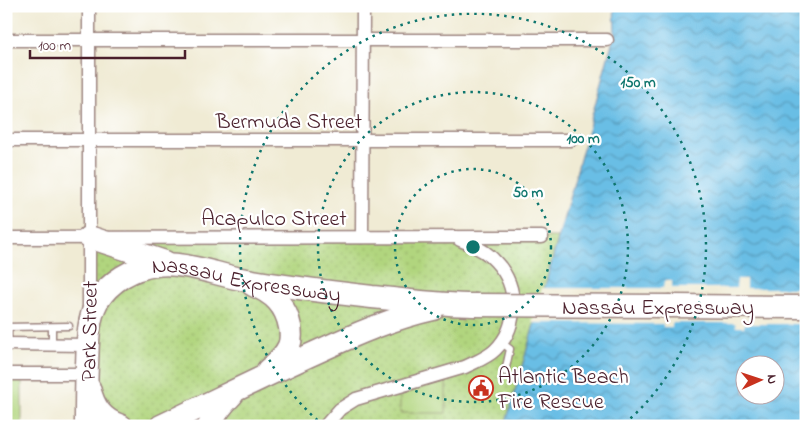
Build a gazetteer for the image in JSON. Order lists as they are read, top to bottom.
{
  "streets": {
    "highway": ["Nassau Expressway", "Park Street"],
    "street": ["Bermuda Street", "Acapulco Street"]
  },
  "crossings": [
    ["Bermuda Street", "Park Street"],
    ["Acapulco Street", "Park Street"],
    ["Nassau Expressway", "Park Street"]
  ],
  "places": {
    "public building": ["Atlantic Beach Fire Rescue"]
  },
  "scale_bar": "100 m",
  "north": "right",
  "rings": ["150 m", "100 m", "50 m"]
}
